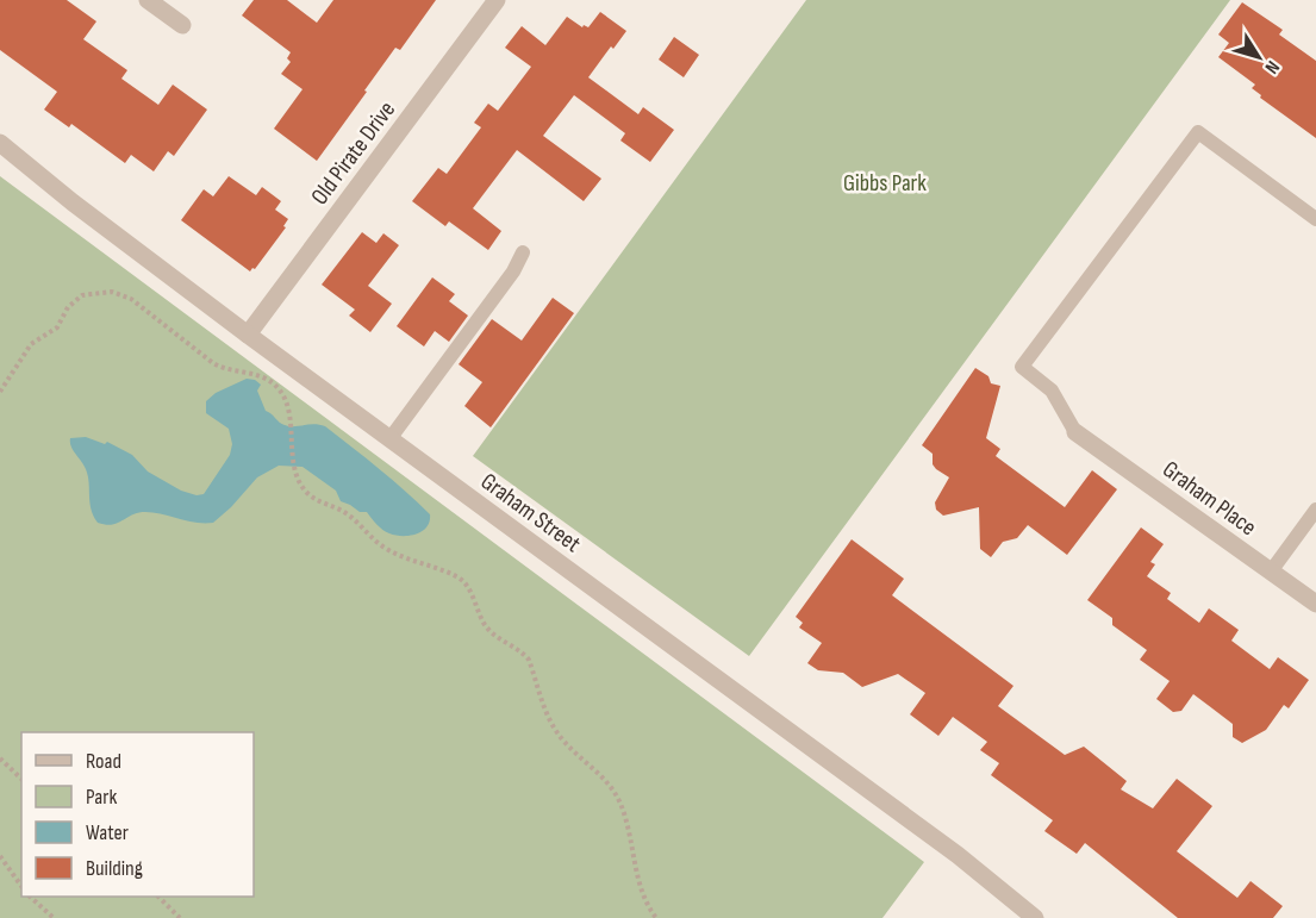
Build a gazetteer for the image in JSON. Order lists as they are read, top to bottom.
{
  "streets": {
    "street": ["Old Pirate Drive", "Graham Place", "Graham Street"]
  },
  "crossings": [
    ["Old Pirate Drive", "Graham Street"]
  ],
  "parks": ["Gibbs Park"],
  "legend": [
    "Road",
    "Park",
    "Water",
    "Building"
  ],
  "north": "bottom right"
}
